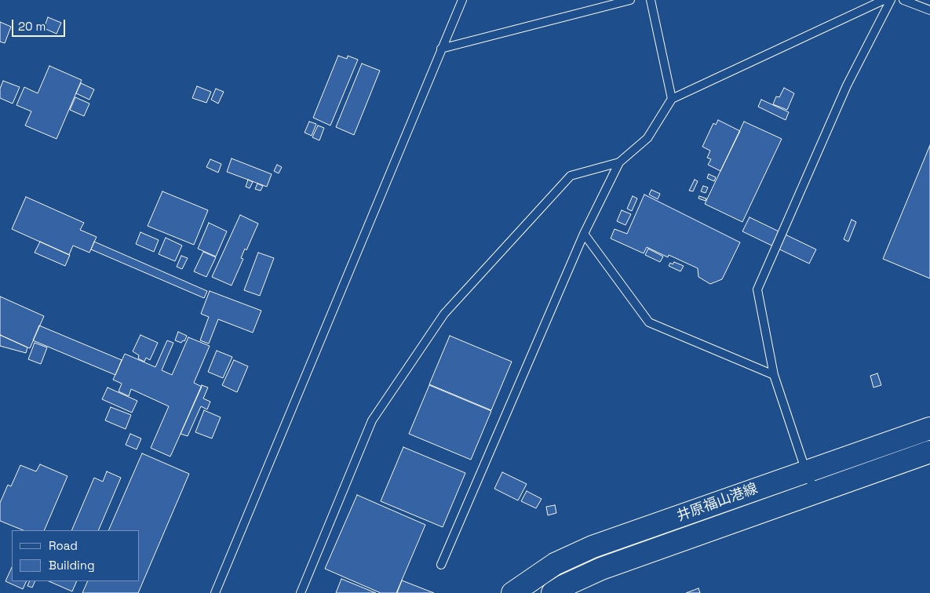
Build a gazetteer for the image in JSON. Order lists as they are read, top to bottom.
{
  "streets": {
    "main road": ["井原福山港線"]
  },
  "legend": ["Road", "Building"],
  "scale_bar": "20 m"
}
